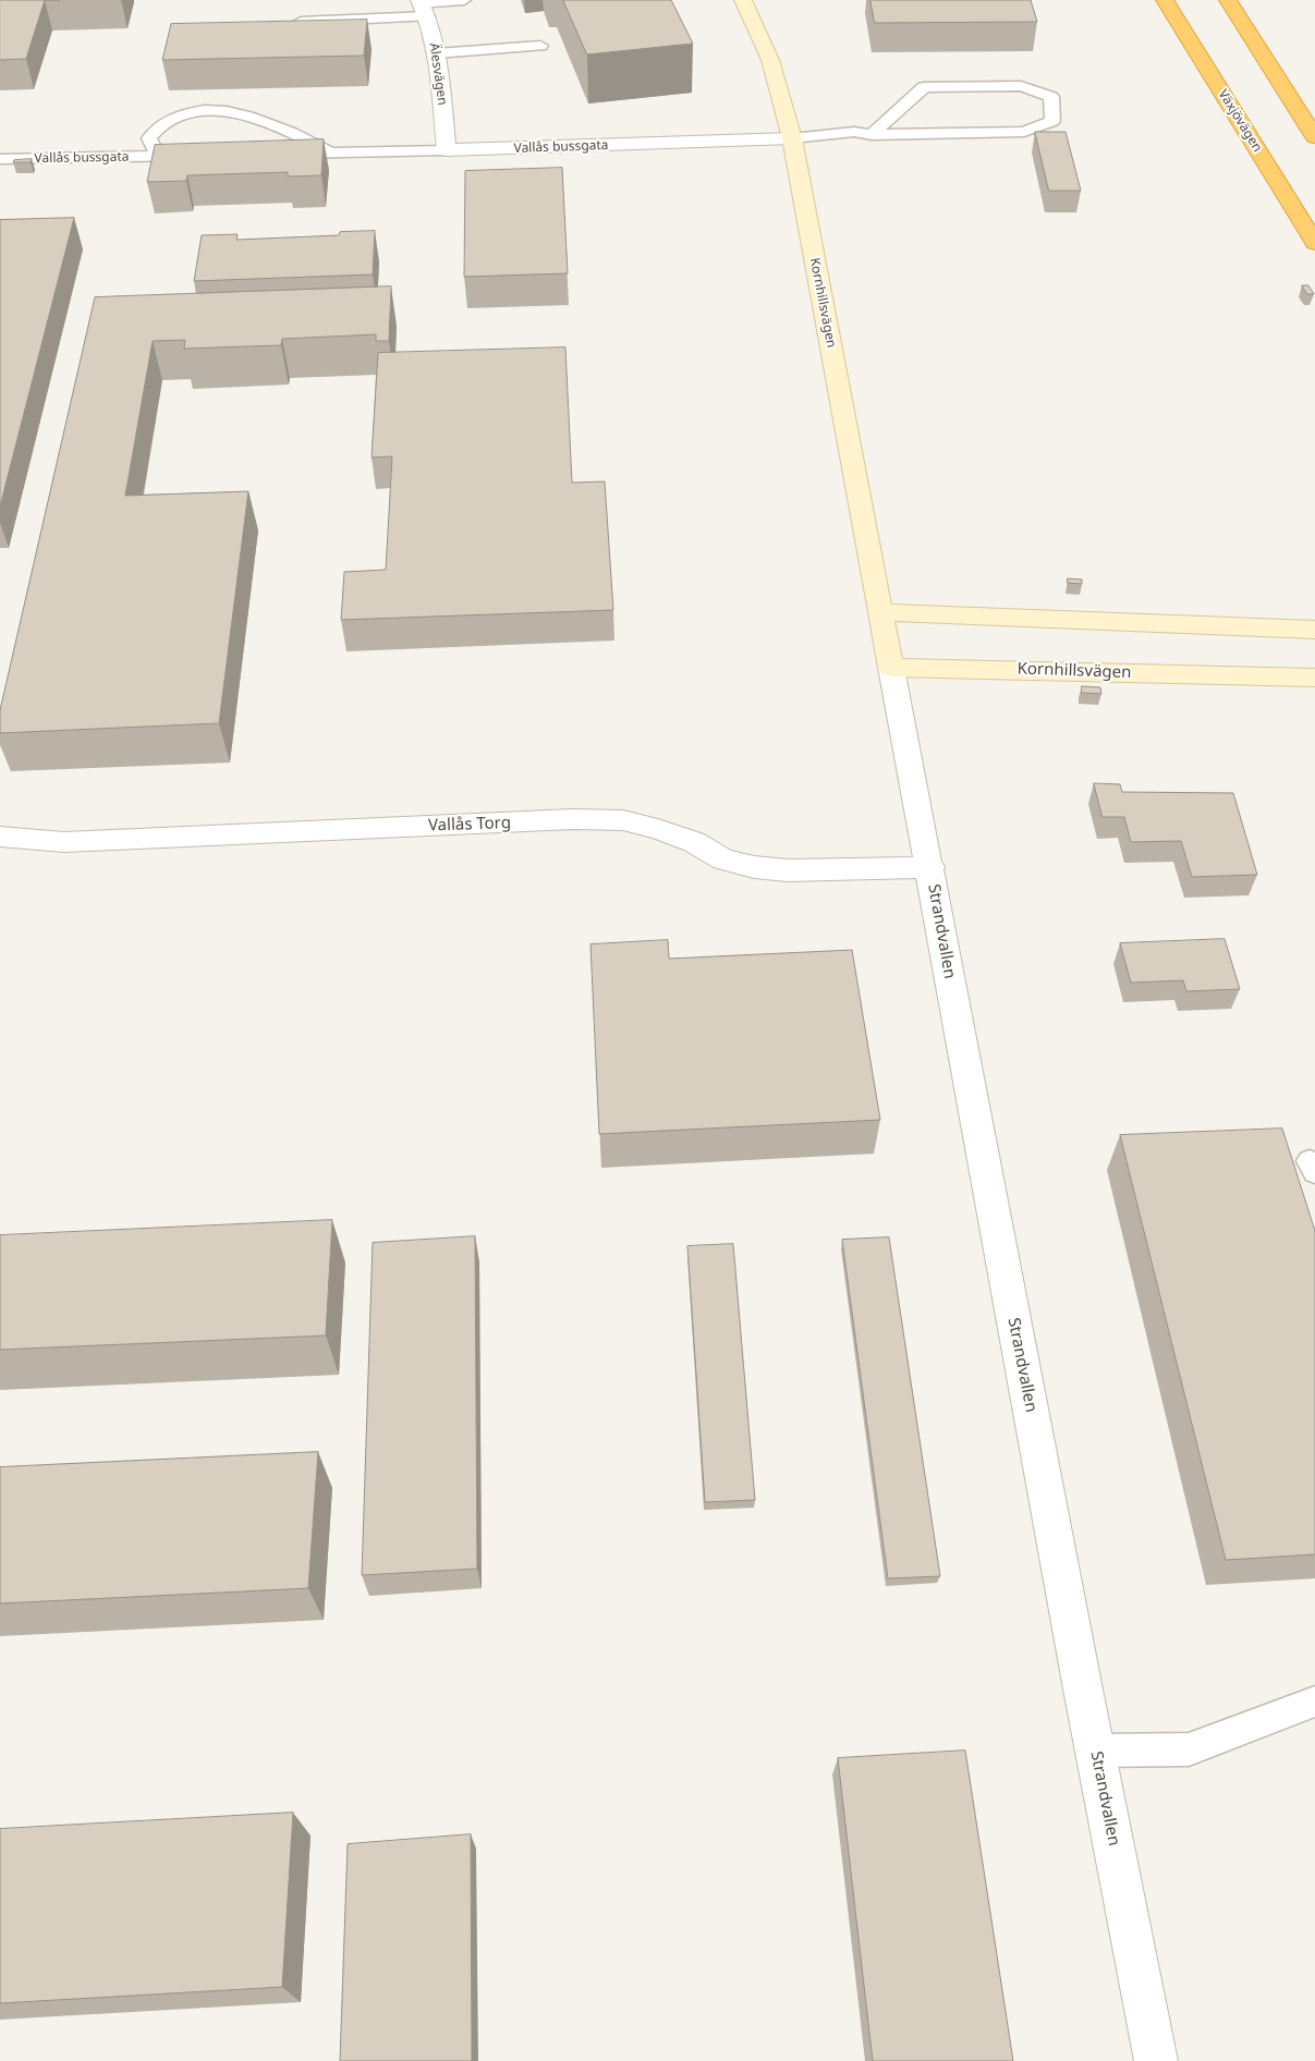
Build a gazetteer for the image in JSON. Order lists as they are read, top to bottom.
{
  "streets": {
    "highway": ["Växjövägen"],
    "street": [
      "Älesvägen",
      "Vallås bussgata",
      "Kornhillsvägen",
      "Vallås Torg",
      "Strandvallen"
    ]
  },
  "crossings": [
    ["Älesvägen", "Vallås bussgata"],
    ["Vallås bussgata", "Kornhillsvägen"],
    ["Kornhillsvägen", "Strandvallen"],
    ["Vallås Torg", "Strandvallen"]
  ]
}
